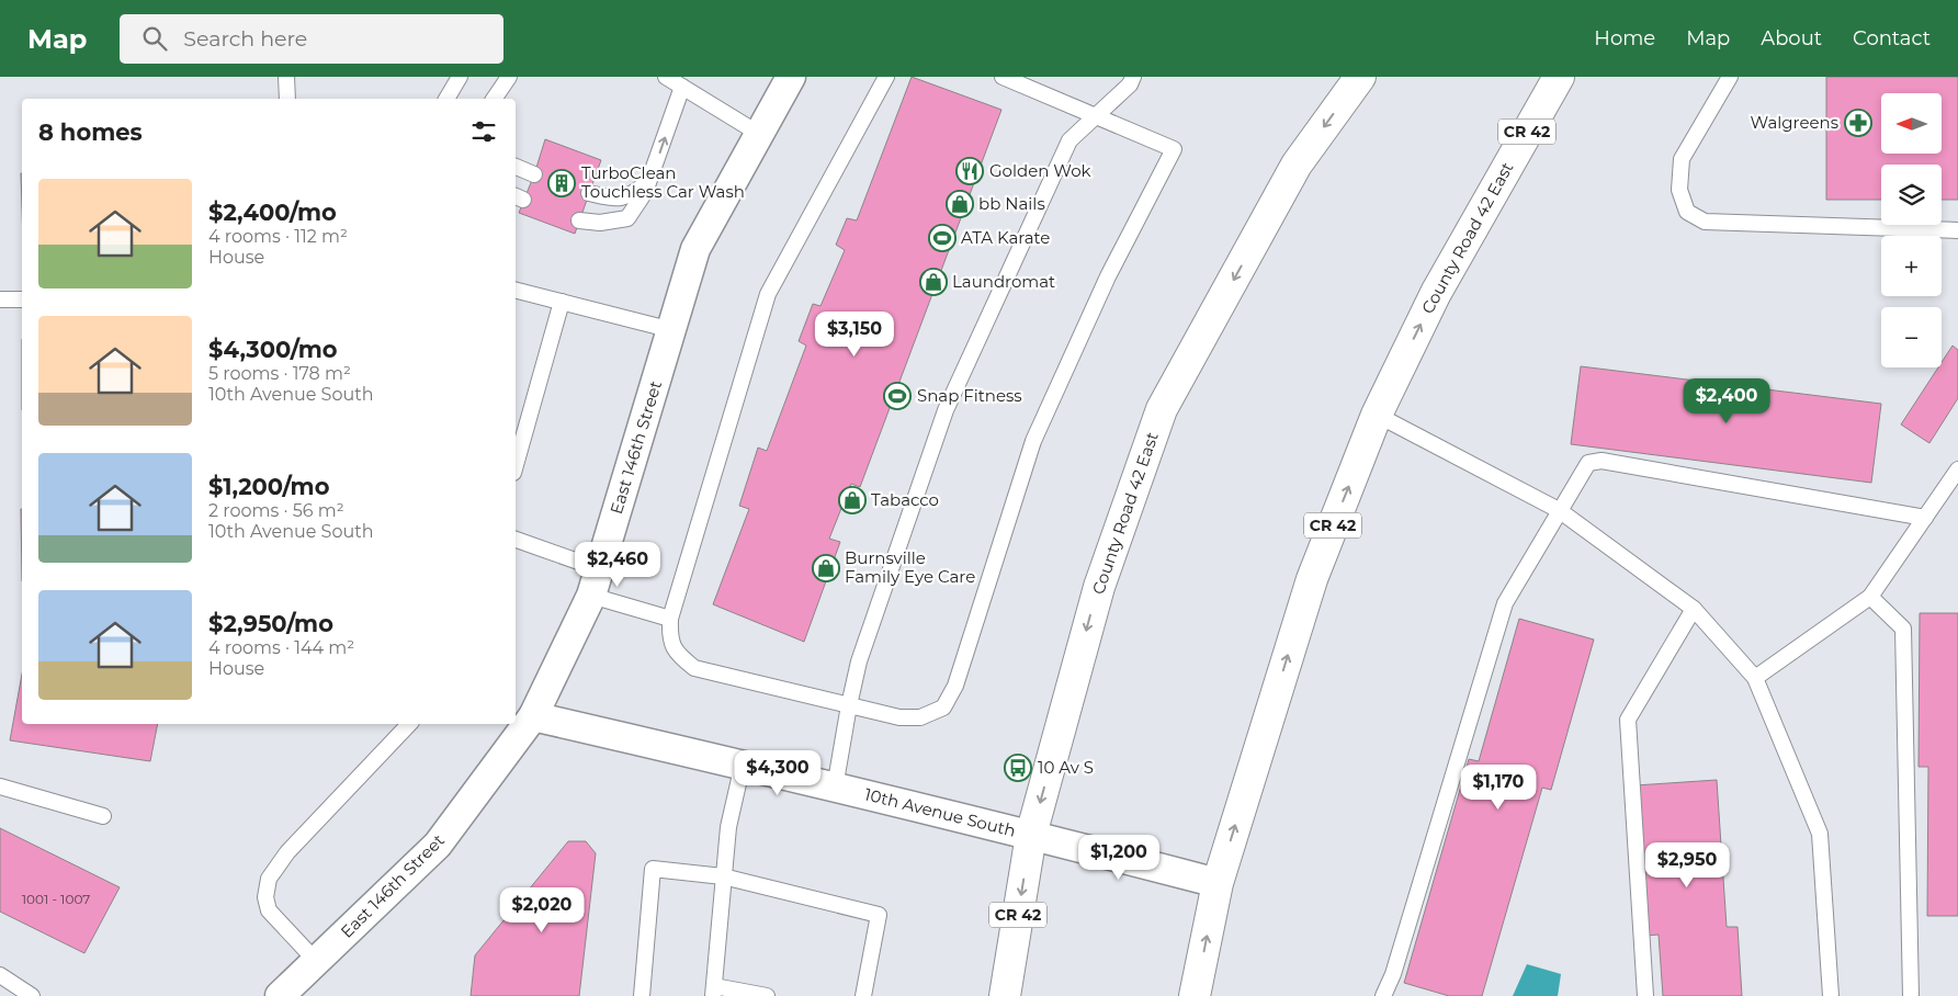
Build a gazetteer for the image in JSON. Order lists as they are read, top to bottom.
{
  "streets": {
    "highway": ["CR 42", "County Road 42 East"],
    "street": ["East 146th Street", "10th Avenue South"]
  },
  "crossings": [
    ["County Road 42 East", "10th Avenue South"],
    ["East 146th Street", "10th Avenue South"]
  ],
  "places": {
    "pharmacy": ["Walgreens"],
    "restaurant": ["Golden Wok"],
    "building": ["TurboClean Touchless Car Wash"],
    "shop": [
      "bb Nails",
      "Laundromat",
      "Tabacco",
      "Burnsville Family Eye Care"
    ],
    "sports": ["ATA Karate", "Snap Fitness"],
    "bus stop": ["10 Av S"]
  },
  "house_numbers": ["1001 - 1007"],
  "north": "left",
  "page": {
    "header": "Map",
    "search": "Search here",
    "nav": [
      "Home",
      "Map",
      "About",
      "Contact"
    ],
    "map_buttons": ["+", "−"],
    "heading": "8 homes",
    "list": [
      {
        "name": "$2,400/mo",
        "note": "4 rooms · 112 m² · House"
      },
      {
        "name": "$4,300/mo",
        "note": "5 rooms · 178 m² · 10th Avenue South"
      },
      {
        "name": "$1,200/mo",
        "note": "2 rooms · 56 m² · 10th Avenue South"
      },
      {
        "name": "$2,950/mo",
        "note": "4 rooms · 144 m² · House"
      }
    ],
    "price": [
      "$3,150",
      "$2,400",
      "$2,460",
      "$4,300",
      "$1,170",
      "$1,200",
      "$2,950",
      "$2,020"
    ]
  }
}
